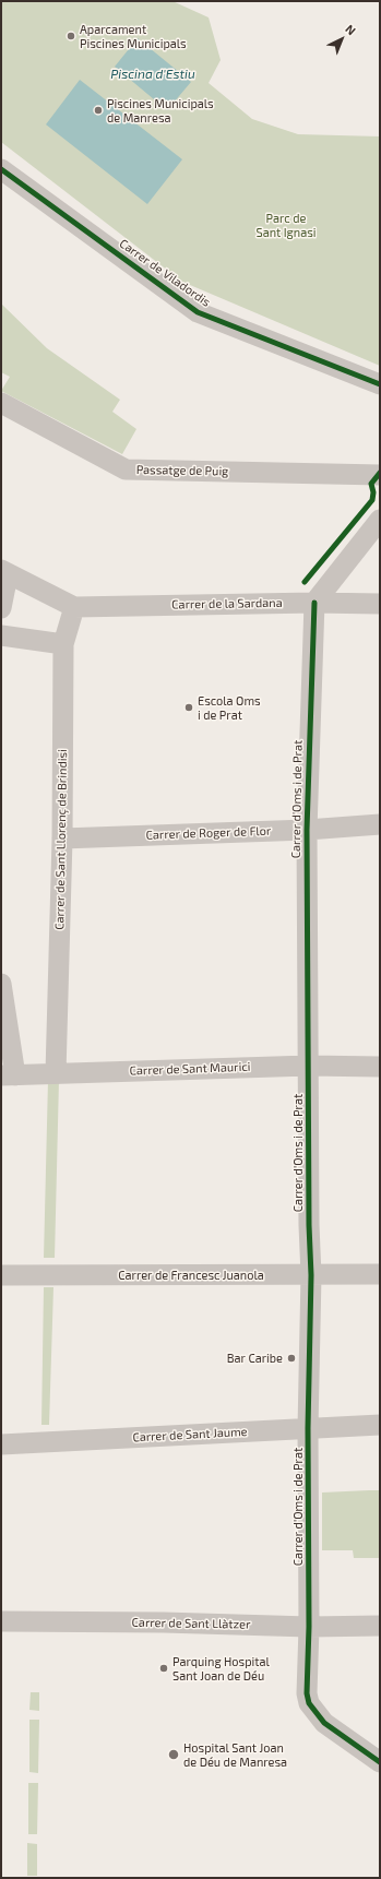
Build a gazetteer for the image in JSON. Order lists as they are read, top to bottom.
{
  "streets": {
    "street": [
      "Carrer de Viladordis",
      "Passatge de Puig",
      "Carrer de la Sardana",
      "Carrer d'Oms i de Prat",
      "Carrer de Roger de Flor",
      "Carrer de Sant Llorenç de Brindisi",
      "Carrer de Sant Maurici",
      "Carrer de Francesc Juanola",
      "Carrer de Sant Jaume",
      "Carrer de Sant Llàtzer"
    ]
  },
  "crossings": [
    ["Carrer de la Sardana", "Carrer d'Oms i de Prat"],
    ["Carrer de la Sardana", "Carrer de Sant Llorenç de Brindisi"],
    ["Carrer d'Oms i de Prat", "Carrer de Roger de Flor"],
    ["Carrer d'Oms i de Prat", "Carrer de Sant Maurici"],
    ["Carrer d'Oms i de Prat", "Carrer de Francesc Juanola"],
    ["Carrer d'Oms i de Prat", "Carrer de Sant Jaume"],
    ["Carrer d'Oms i de Prat", "Carrer de Sant Llàtzer"],
    ["Carrer de Roger de Flor", "Carrer de Sant Llorenç de Brindisi"],
    ["Carrer de Sant Llorenç de Brindisi", "Carrer de Sant Maurici"]
  ],
  "water": ["Piscina d'Estiu"],
  "parks": ["Parc de Sant Ignasi"],
  "places": [
    "Aparcament Piscines Municipals",
    "Piscines Municipals de Manresa",
    "Escola Oms i de Prat",
    "Bar Caribe",
    "Parquing Hospital Sant Joan de Déu",
    "Hospital Sant Joan de Déu de Manresa"
  ],
  "north": "top right"
}
